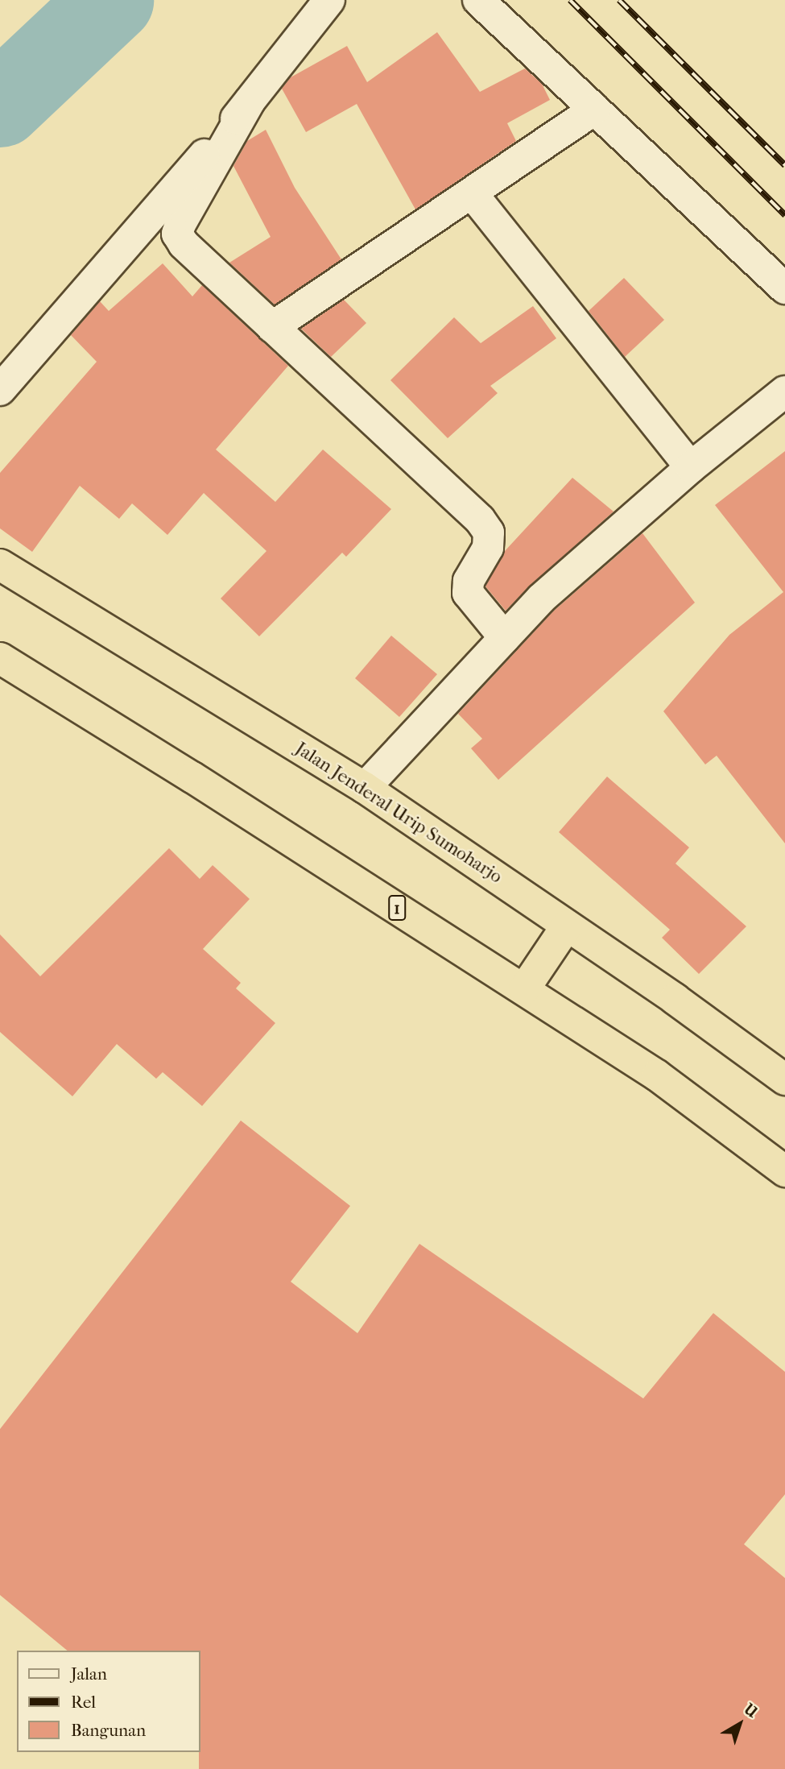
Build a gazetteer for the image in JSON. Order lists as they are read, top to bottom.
{
  "streets": {
    "highway": ["Jalan Jenderal Urip Sumoharjo", "1"]
  },
  "legend": ["Jalan", "Rel", "Bangunan"],
  "north": "top right"
}
